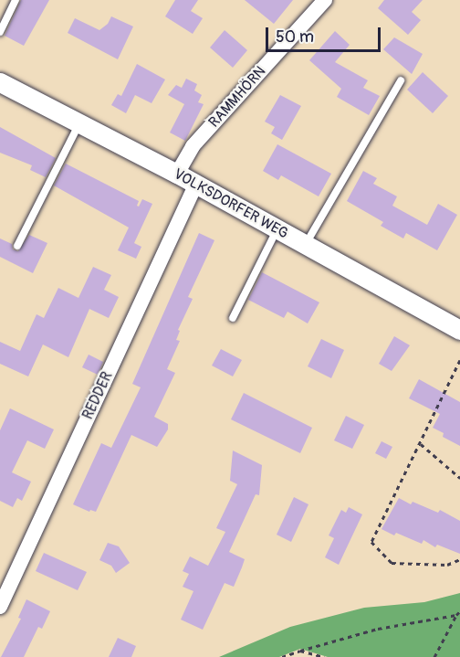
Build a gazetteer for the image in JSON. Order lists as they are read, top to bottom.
{
  "streets": {
    "street": ["RAMMHÖRN", "VOLKSDORFER WEG", "REDDER"]
  },
  "crossings": [
    ["RAMMHÖRN", "VOLKSDORFER WEG"],
    ["VOLKSDORFER WEG", "REDDER"]
  ],
  "scale_bar": "50 m"
}
